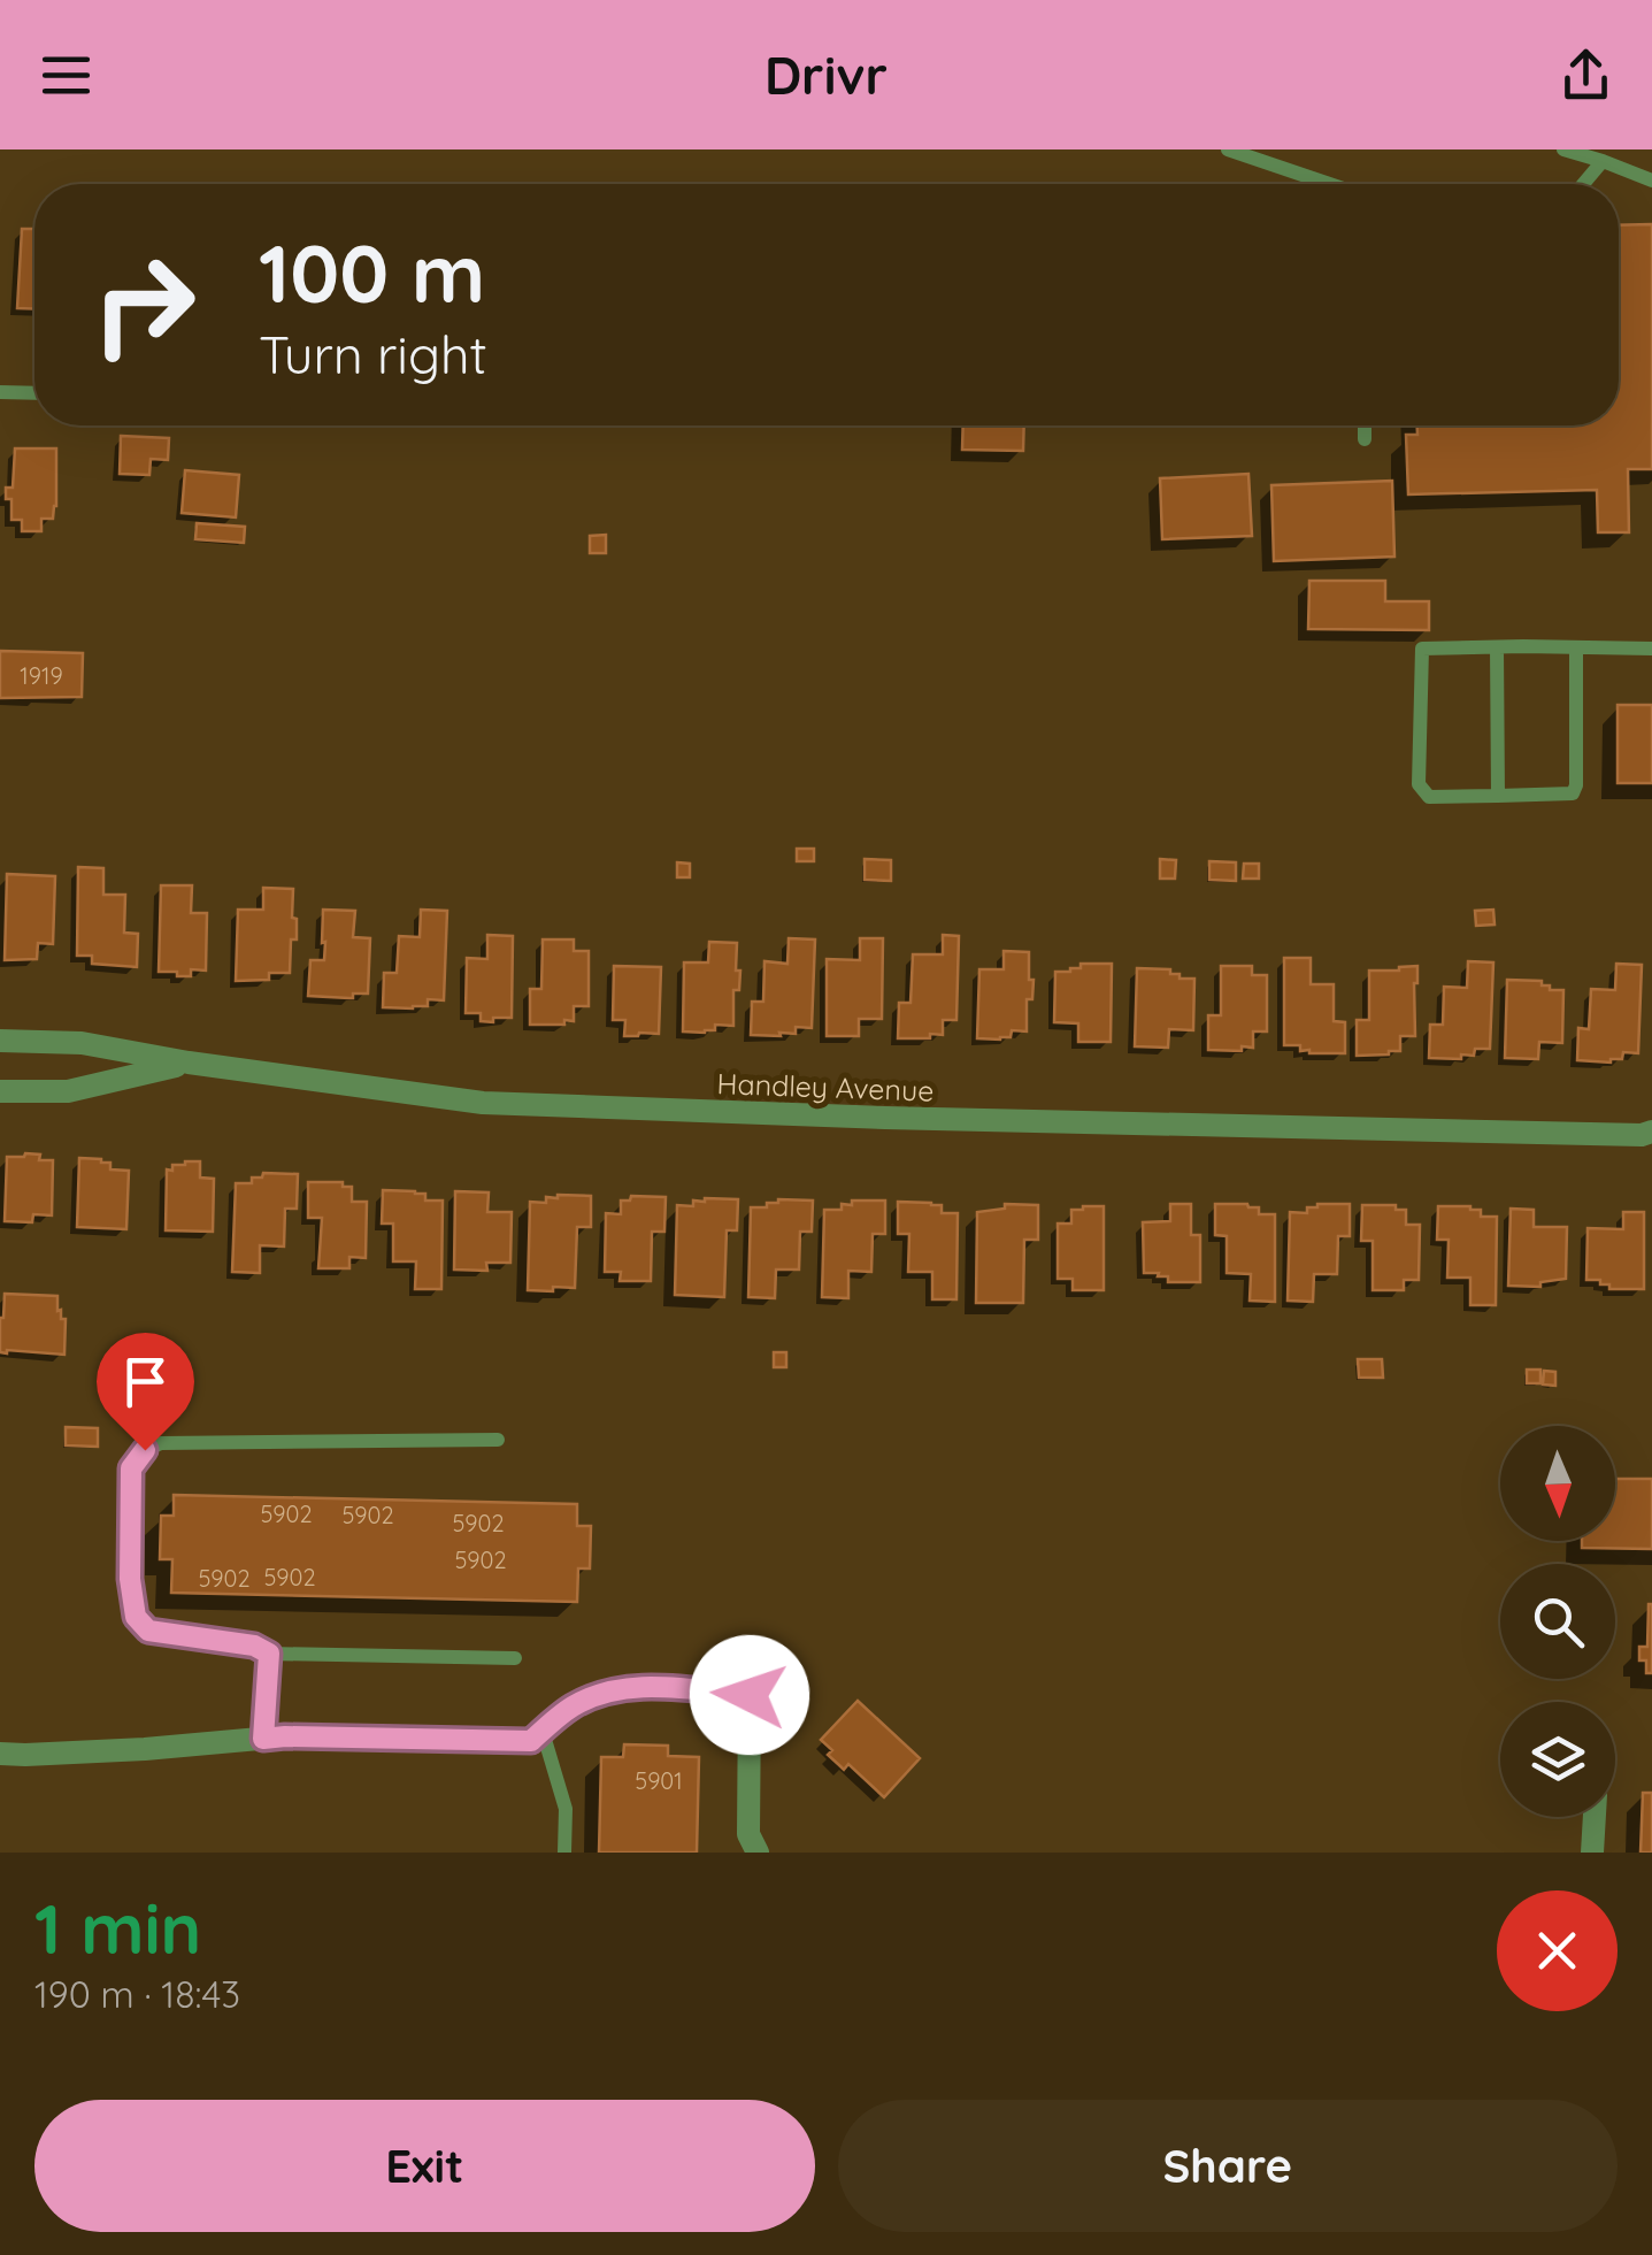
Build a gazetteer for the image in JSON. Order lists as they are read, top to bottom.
{
  "streets": {
    "street": ["Handley Avenue"]
  },
  "house_numbers": [
    "1919",
    "5902",
    "5902",
    "5902",
    "5902",
    "5902",
    "5902",
    "5901"
  ],
  "north": "bottom",
  "page": {
    "header": "Drivr",
    "turn": ["100 m", "Turn right"],
    "heading": ["1 min", "190 m · 18:43"],
    "buttons": ["Exit", "Share"]
  }
}
